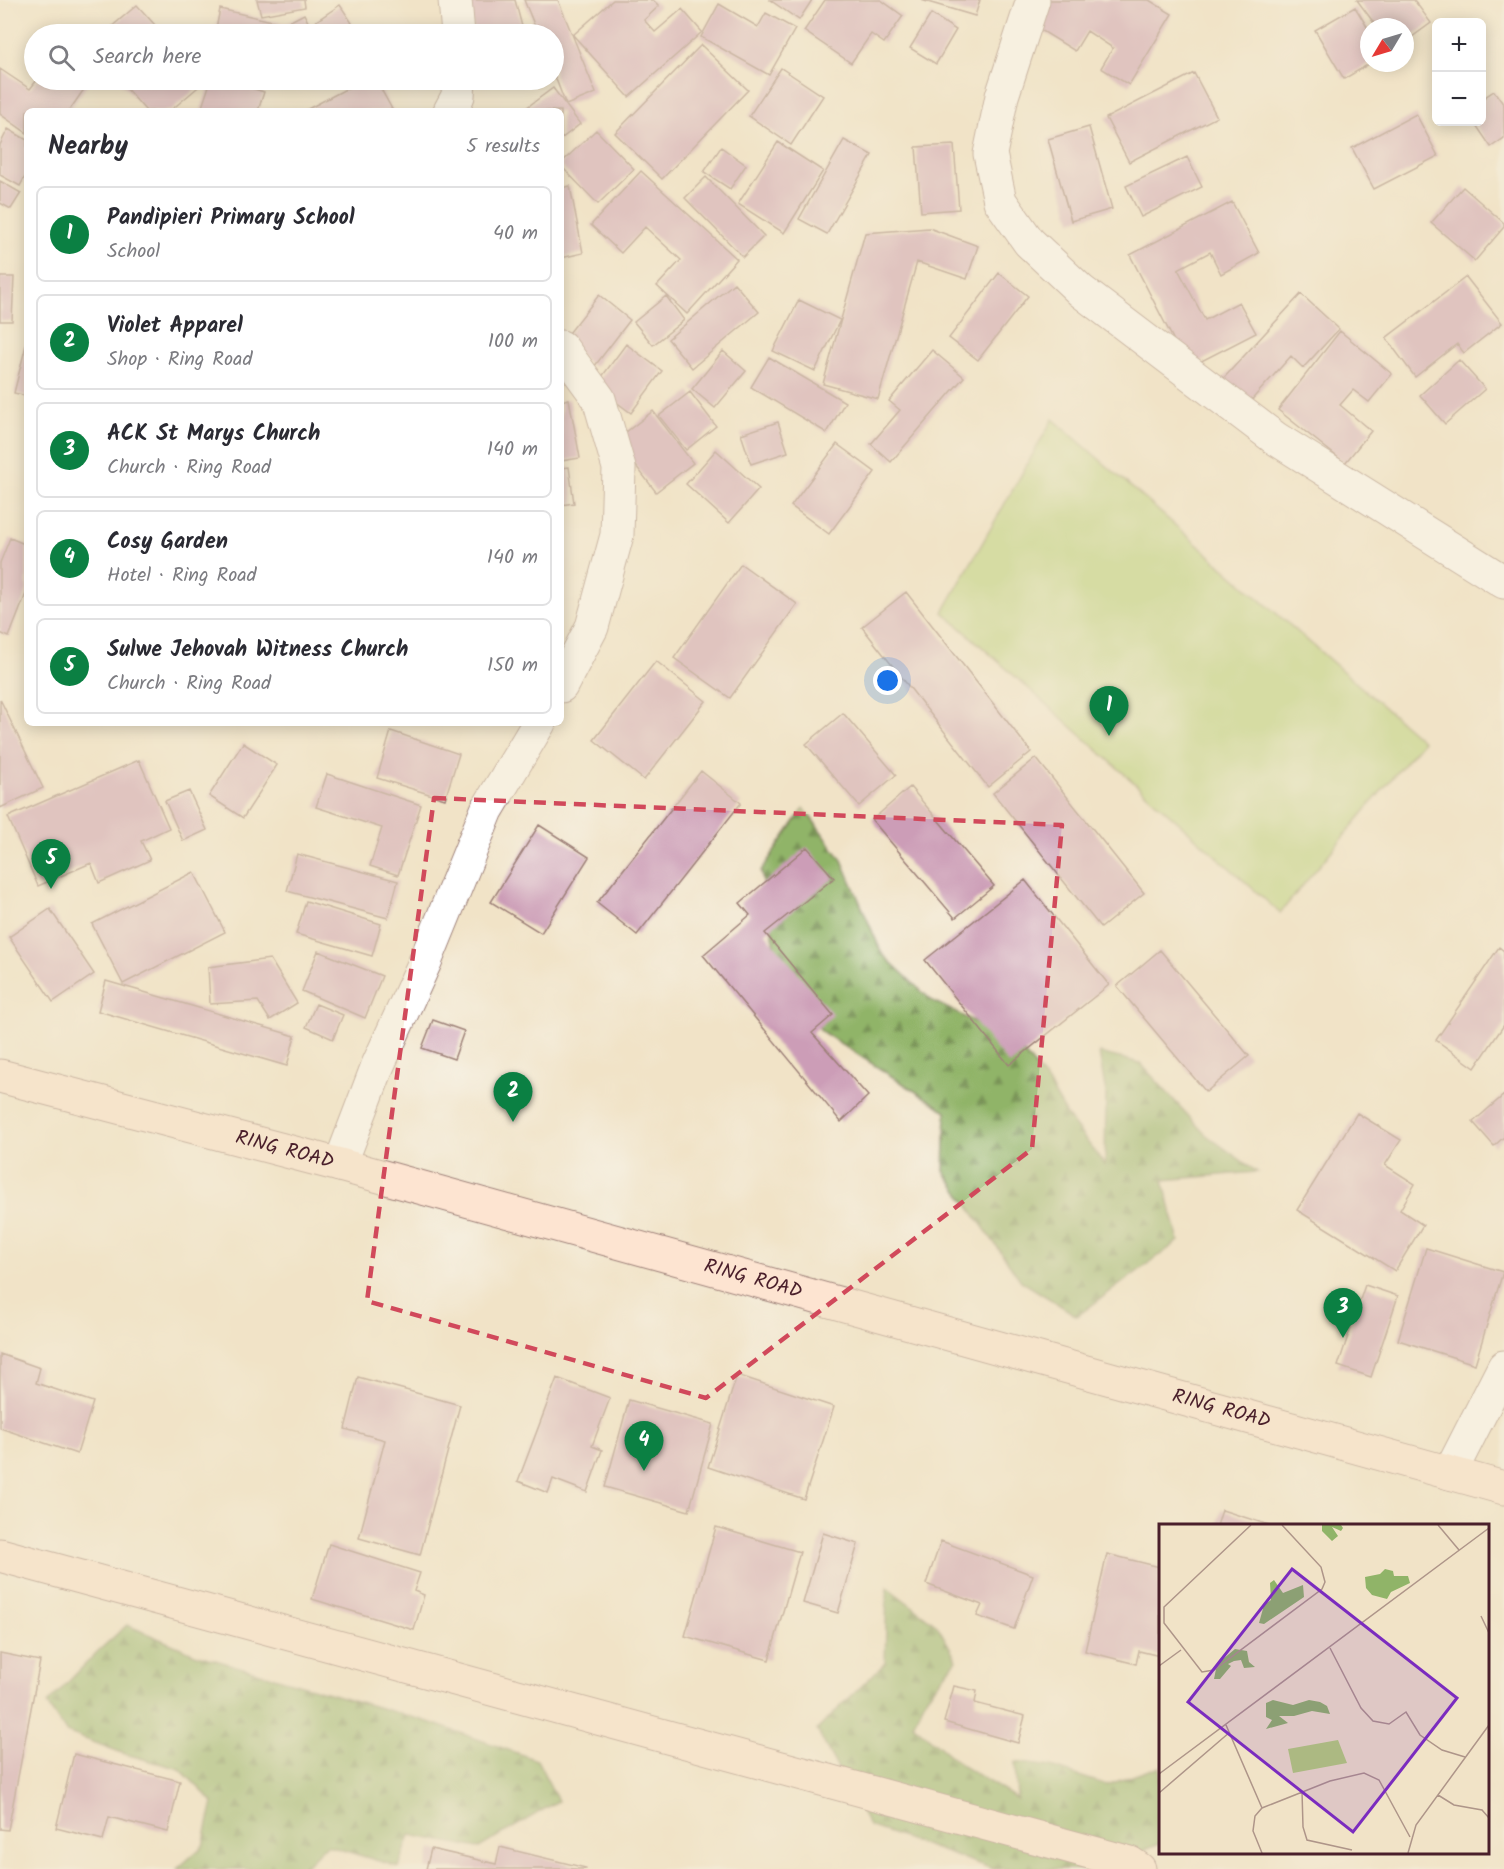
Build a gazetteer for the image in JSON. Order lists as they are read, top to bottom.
{
  "streets": {
    "main road": ["RING ROAD"]
  },
  "north": "bottom left",
  "page": {
    "map_buttons": ["+", "−"],
    "search": "Search here",
    "heading": ["Nearby", "5 results"],
    "list": [
      {
        "mark": "1",
        "name": "Pandipieri Primary School",
        "note": "School",
        "value": "40 m"
      },
      {
        "mark": "2",
        "name": "Violet Apparel",
        "note": "Shop · Ring Road",
        "value": "100 m"
      },
      {
        "mark": "3",
        "name": "ACK St Marys Church",
        "note": "Church · Ring Road",
        "value": "140 m"
      },
      {
        "mark": "4",
        "name": "Cosy Garden",
        "note": "Hotel · Ring Road",
        "value": "140 m"
      },
      {
        "mark": "5",
        "name": "Sulwe Jehovah Witness Church",
        "note": "Church · Ring Road",
        "value": "150 m"
      }
    ],
    "pins": [
      "1",
      "5",
      "2",
      "3",
      "4"
    ]
  }
}
